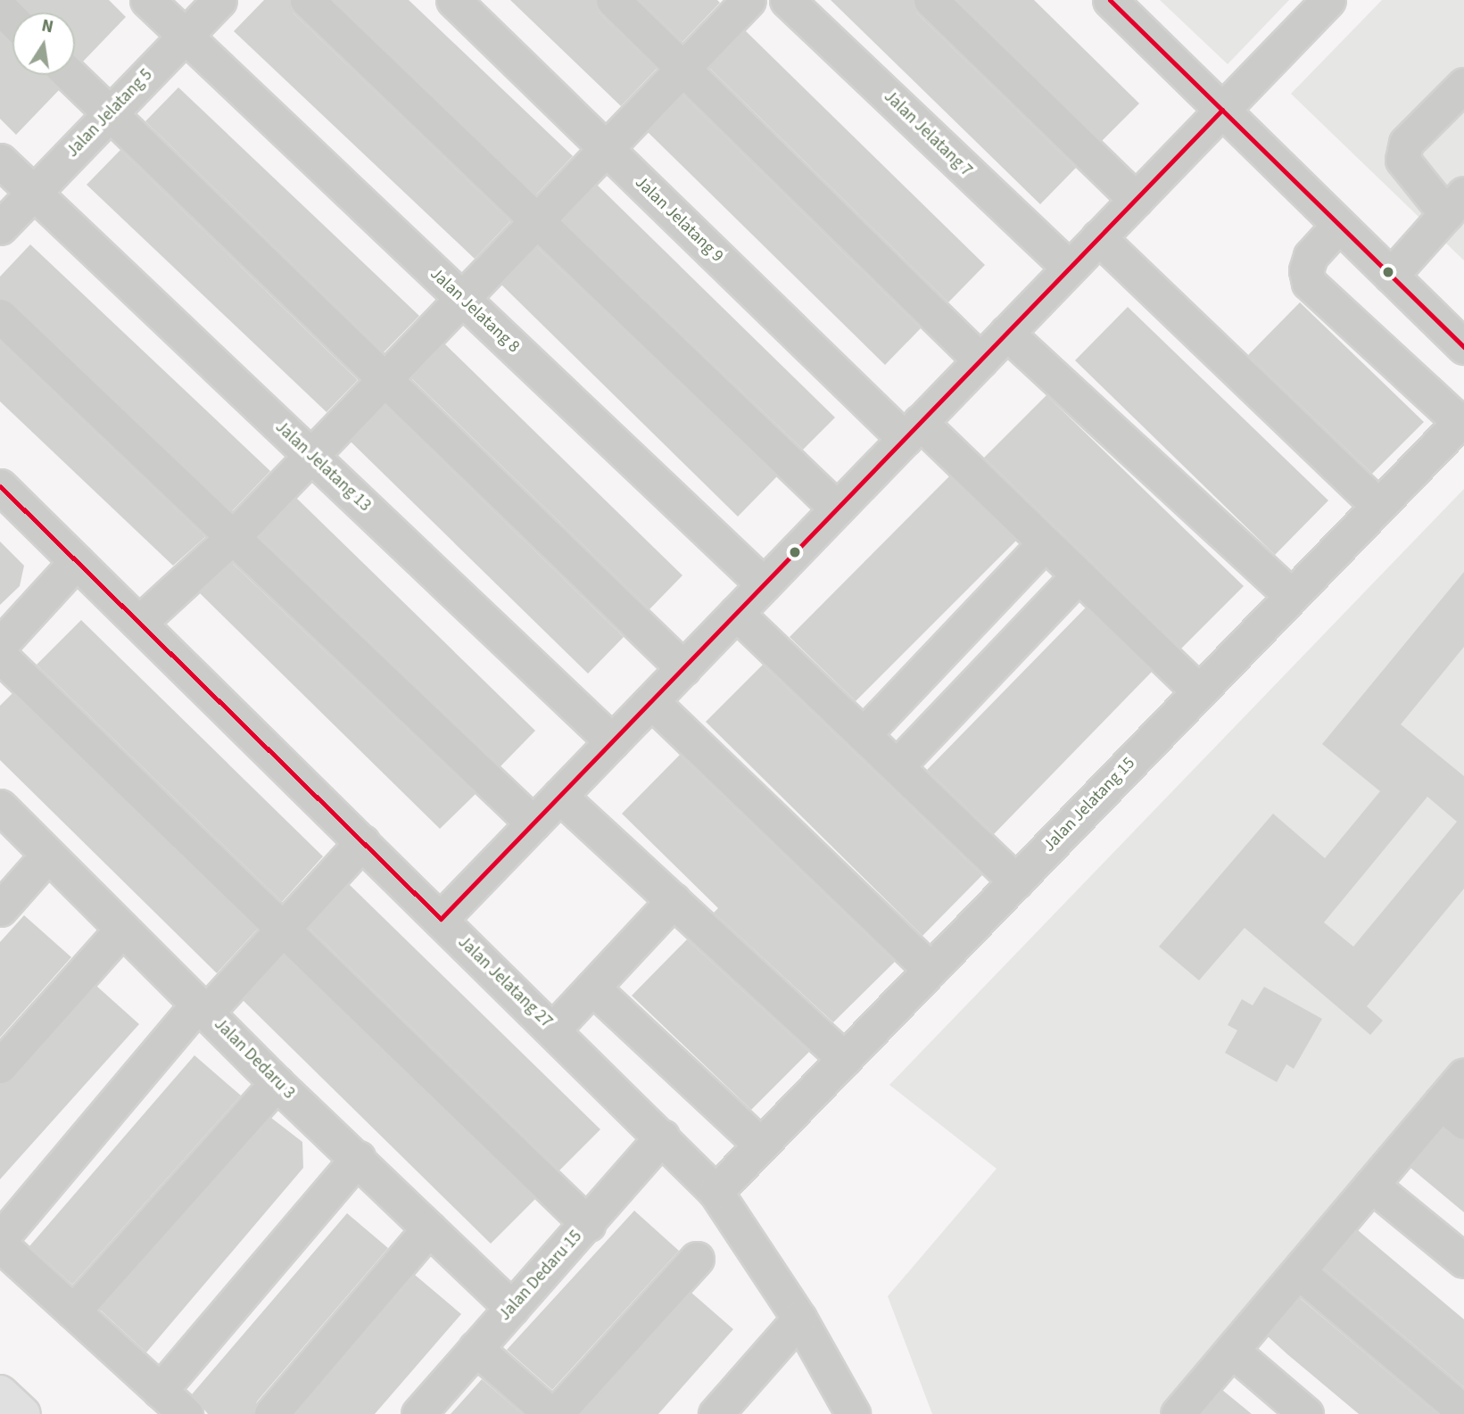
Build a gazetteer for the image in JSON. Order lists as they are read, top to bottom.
{
  "streets": {
    "street": [
      "Jalan Jelatang 5",
      "Jalan Jelatang 7",
      "Jalan Jelatang 9",
      "Jalan Jelatang 8",
      "Jalan Jelatang 13",
      "Jalan Jelatang 15",
      "Jalan Jelatang 27",
      "Jalan Dedaru 3",
      "Jalan Dedaru 15"
    ]
  },
  "crossings": [
    ["Jalan Jelatang 5", "Jalan Jelatang 8"],
    ["Jalan Jelatang 5", "Jalan Jelatang 13"],
    ["Jalan Jelatang 9", "Jalan Jelatang 15"],
    ["Jalan Jelatang 15", "Jalan Jelatang 27"],
    ["Jalan Jelatang 27", "Jalan Dedaru 15"],
    ["Jalan Dedaru 3", "Jalan Dedaru 15"]
  ],
  "north": "top"
}
